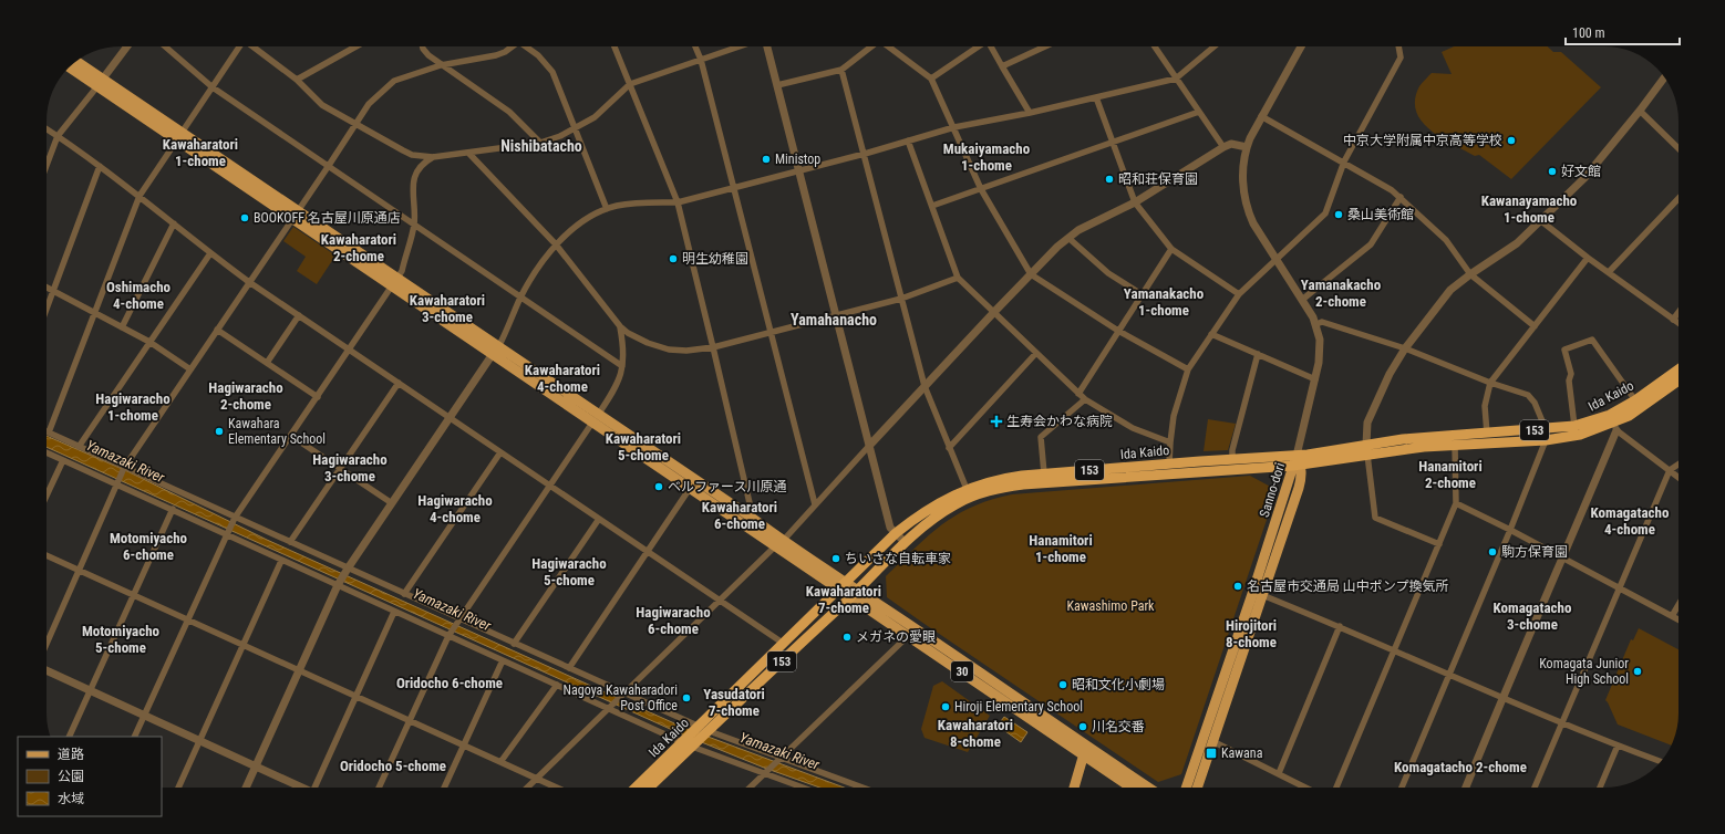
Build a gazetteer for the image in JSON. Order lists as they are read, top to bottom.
{
  "streets": {
    "highway": ["Ida Kaido", "153"],
    "main road": ["Sanno-dori", "30"]
  },
  "crossings": [
    ["Ida Kaido", "Sanno-dori"],
    ["Ida Kaido", "30"]
  ],
  "districts": [
    "Kawaharatori 1-chome",
    "Nishibatacho",
    "Mukaiyamacho 1-chome",
    "Kawanayamacho 1-chome",
    "Kawaharatori 2-chome",
    "Yamanakacho 2-chome",
    "Oshimacho 4-chome",
    "Yamanakacho 1-chome",
    "Kawaharatori 3-chome",
    "Yamahanacho",
    "Kawaharatori 4-chome",
    "Hagiwaracho 2-chome",
    "Hagiwaracho 1-chome",
    "Kawaharatori 5-chome",
    "Hagiwaracho 3-chome",
    "Hanamitori 2-chome",
    "Hagiwaracho 4-chome",
    "Kawaharatori 6-chome",
    "Komagatacho 4-chome",
    "Motomiyacho 6-chome",
    "Hanamitori 1-chome",
    "Hagiwaracho 5-chome",
    "Kawaharatori 7-chome",
    "Komagatacho 3-chome",
    "Hagiwaracho 6-chome",
    "Hirojitori 8-chome",
    "Motomiyacho 5-chome",
    "Oridocho 6-chome",
    "Yasudatori 7-chome",
    "Kawaharatori 8-chome",
    "Oridocho 5-chome",
    "Komagatacho 2-chome"
  ],
  "water": ["Yamazaki River"],
  "parks": ["Kawashimo Park"],
  "places": {
    "other": [
      "中京大学附属中京高等学校",
      "Ministop",
      "好文館",
      "昭和荘保育園",
      "桑山美術館",
      "BOOKOFF 名古屋川原通店",
      "明生幼稚園",
      "Kawahara Elementary School",
      "ベルファース川原通",
      "駒方保育園",
      "ちいさな自転車家",
      "名古屋市交通局 山中ポンプ換気所",
      "メガネの愛眼",
      "Komagata Junior High School",
      "昭和文化小劇場",
      "Nagoya Kawaharadori Post Office",
      "Hiroji Elementary School",
      "川名交番"
    ],
    "health": ["生寿会かわな病院"],
    "transit": ["Kawana"]
  },
  "legend": ["道路", "公園", "水域"],
  "scale_bar": "100 m"
}
